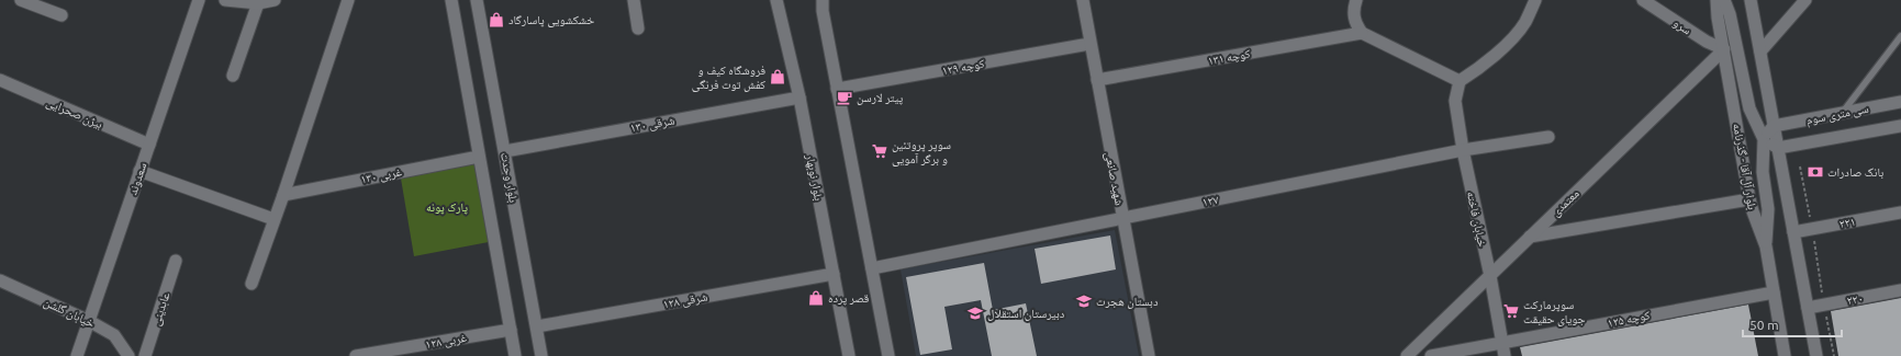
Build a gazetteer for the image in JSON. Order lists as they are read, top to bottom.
{
  "streets": {
    "street": [
      "سرو",
      "کوچه ۱۳۱",
      "کوچه ۱۲۹",
      "بیژن صحرایی",
      "سی متری سوم",
      "۱۳۰ شرقی",
      "بلوار آل آقا - گذرنامه",
      "۱۳۰ غربی",
      "بلوار وحدت",
      "بلوار نوبهار",
      "سعدوند",
      "شهید صانعی",
      "۱۲۷",
      "معتمدی",
      "خیابان فاخته",
      "۲۲۱",
      "۲۲۰",
      "۱۲۸ شرقی",
      "عابدینی",
      "خیابان گلشن",
      "کوچه ۱۲۵",
      "۱۲۸ غربی"
    ]
  },
  "crossings": [
    ["سرو", "بلوار آل آقا - گذرنامه"],
    ["سرو", "معتمدی"],
    ["کوچه ۱۳۱", "شهید صانعی"],
    ["کوچه ۱۲۹", "شهید صانعی"],
    ["بیژن صحرایی", "سعدوند"],
    ["۱۳۰ شرقی", "بلوار وحدت"],
    ["۱۳۰ شرقی", "بلوار نوبهار"],
    ["بلوار آل آقا - گذرنامه", "معتمدی"],
    ["بلوار آل آقا - گذرنامه", "کوچه ۱۲۵"],
    ["بلوار وحدت", "۱۲۸ شرقی"],
    ["بلوار نوبهار", "۱۲۸ شرقی"],
    ["سعدوند", "خیابان گلشن"],
    ["شهید صانعی", "۱۲۷"],
    ["۱۲۷", "خیابان فاخته"],
    ["معتمدی", "خیابان فاخته"],
    ["خیابان فاخته", "کوچه ۱۲۵"]
  ],
  "parks": ["پارک پونه"],
  "places": {
    "shop": ["خشکشویی پاسارگاد", "فروشگاه کیف و کفش توت فرنگی", "قصر پرده"],
    "cafe": ["پیتر لارسن"],
    "supermarket": ["سوپر پروتئین و برگر آمویی", "سوپرمارکت جویای حقیقت"],
    "bank": ["بانک صادرات"],
    "school or university": ["دبستان هجرت", "دبیرستان استقلال"]
  },
  "scale_bar": "50 m"
}
